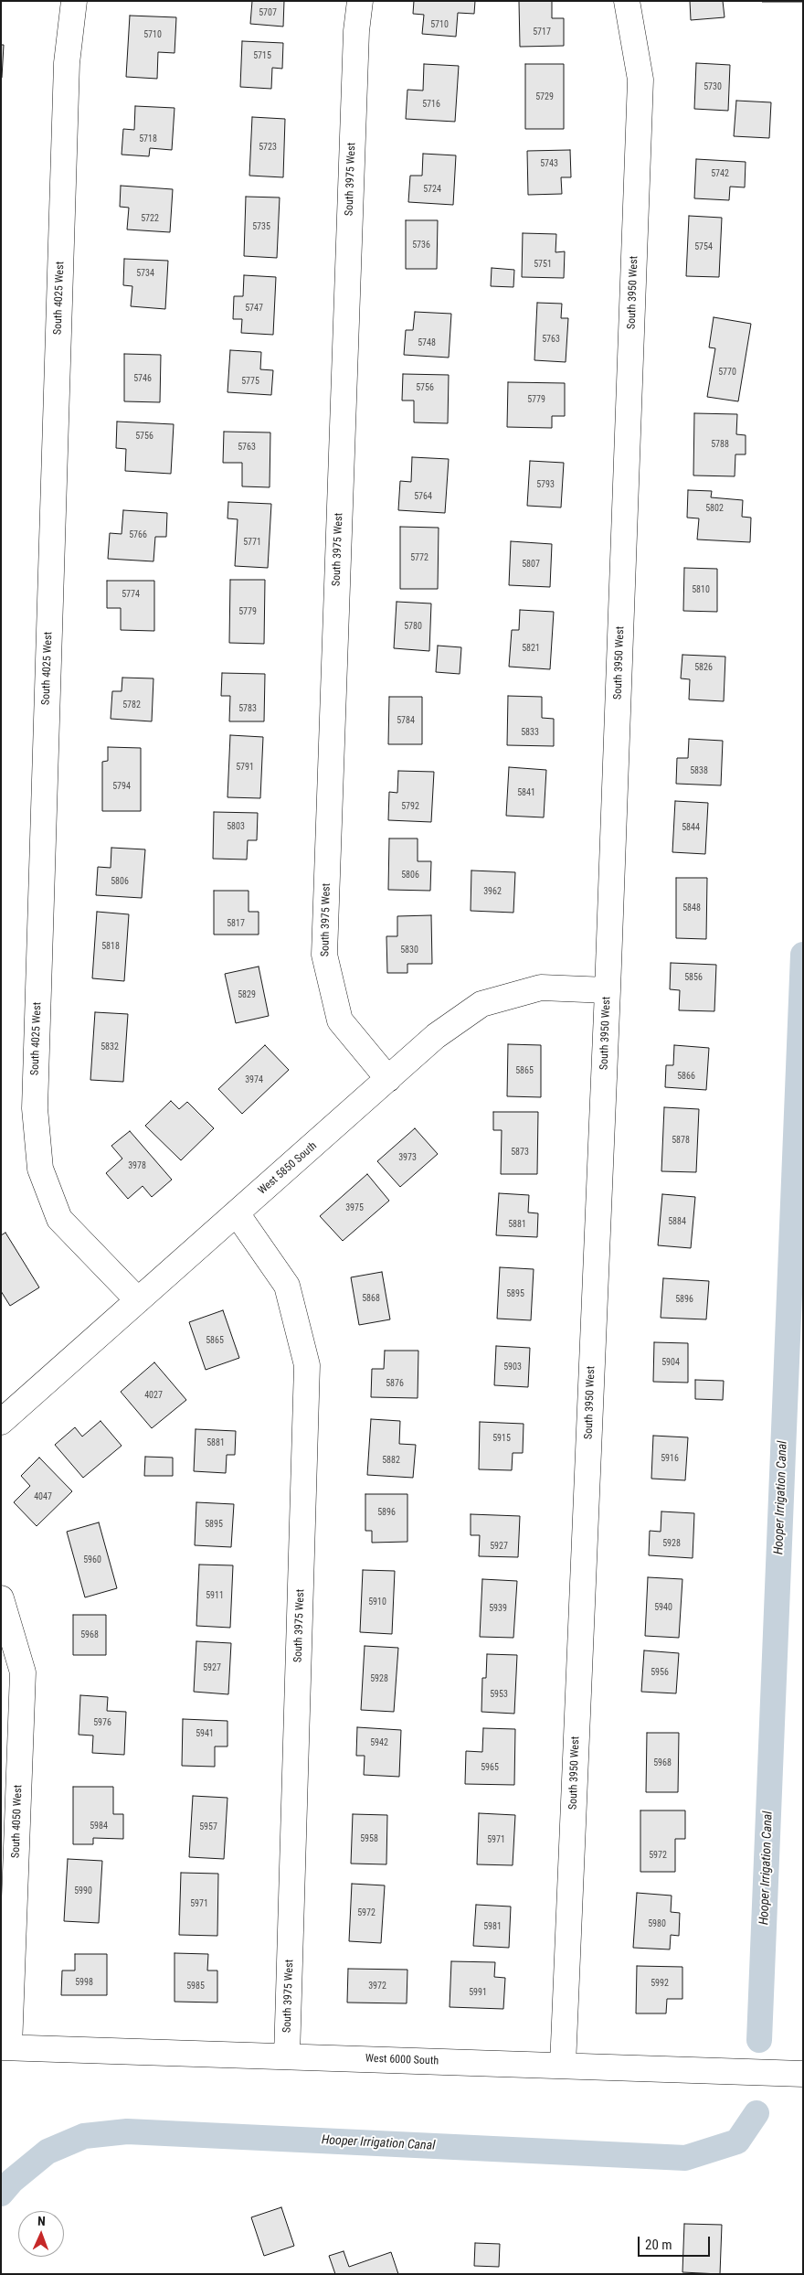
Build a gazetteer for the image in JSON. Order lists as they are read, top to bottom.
{
  "streets": {
    "street": [
      "South 3975 West",
      "South 3950 West",
      "South 4025 West",
      "West 5850 South",
      "South 4050 West",
      "West 6000 South"
    ]
  },
  "crossings": [
    ["South 3975 West", "West 5850 South"],
    ["South 3975 West", "West 6000 South"],
    ["South 3950 West", "West 5850 South"],
    ["South 3950 West", "West 6000 South"],
    ["South 4025 West", "West 5850 South"],
    ["South 4050 West", "West 6000 South"]
  ],
  "water": ["Hooper Irrigation Canal"],
  "house_numbers": [
    "5707",
    "5710",
    "5717",
    "5710",
    "5715",
    "5730",
    "5729",
    "5716",
    "5718",
    "5723",
    "5743",
    "5742",
    "5724",
    "5722",
    "5735",
    "5736",
    "5754",
    "5751",
    "5734",
    "5747",
    "5763",
    "5748",
    "5770",
    "5746",
    "5775",
    "5756",
    "5779",
    "5756",
    "5788",
    "5763",
    "5793",
    "5764",
    "5802",
    "5766",
    "5771",
    "5772",
    "5807",
    "5810",
    "5774",
    "5779",
    "5780",
    "5821",
    "5826",
    "5782",
    "5783",
    "5784",
    "5833",
    "5791",
    "5838",
    "5794",
    "5841",
    "5792",
    "5803",
    "5844",
    "5806",
    "5806",
    "3962",
    "5848",
    "5817",
    "5818",
    "5830",
    "5856",
    "5829",
    "5832",
    "5865",
    "5866",
    "3974",
    "5878",
    "5873",
    "3973",
    "3978",
    "3975",
    "5884",
    "5881",
    "5895",
    "5868",
    "5896",
    "5865",
    "5904",
    "5903",
    "5876",
    "4027",
    "5915",
    "5881",
    "5916",
    "5882",
    "4047",
    "5896",
    "5895",
    "5928",
    "5927",
    "5960",
    "5911",
    "5910",
    "5940",
    "5939",
    "5968",
    "5927",
    "5956",
    "5928",
    "5953",
    "5976",
    "5941",
    "5942",
    "5968",
    "5965",
    "5984",
    "5957",
    "5958",
    "5971",
    "5972",
    "5990",
    "5971",
    "5972",
    "5980",
    "5981",
    "5998",
    "5992",
    "5985",
    "3972",
    "5991"
  ],
  "scale_bar": "20 m",
  "north": "top"
}
